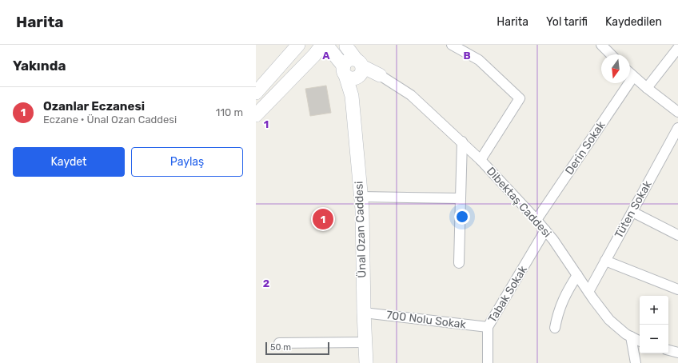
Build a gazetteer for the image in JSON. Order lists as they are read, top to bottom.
{
  "streets": {
    "main road": ["Ünal Ozan Caddesi"],
    "street": [
      "Derin Sokak",
      "Dibektaş Caddesi",
      "Tüten Sokak",
      "Tabak Sokak",
      "700 Nolu Sokak"
    ]
  },
  "crossings": [
    ["Derin Sokak", "Dibektaş Caddesi"],
    ["Dibektaş Caddesi", "Tüten Sokak"],
    ["Dibektaş Caddesi", "Tabak Sokak"],
    ["Ünal Ozan Caddesi", "700 Nolu Sokak"],
    ["Tabak Sokak", "700 Nolu Sokak"]
  ],
  "scale_bar": "50 m",
  "north": "bottom",
  "page": {
    "header": "Harita",
    "nav": ["Harita", "Yol tarifi", "Kaydedilen"],
    "heading": "Yakında",
    "list": [
      {
        "mark": "1",
        "name": "Ozanlar Eczanesi",
        "note": "Eczane · Ünal Ozan Caddesi",
        "value": "110 m"
      }
    ],
    "buttons": ["Kaydet", "Paylaş"],
    "pins": "1",
    "map_buttons": ["+", "−"],
    "scale": "50 m"
  },
  "grid": {
    "columns": ["A", "B"],
    "rows": ["1", "2"]
  }
}
